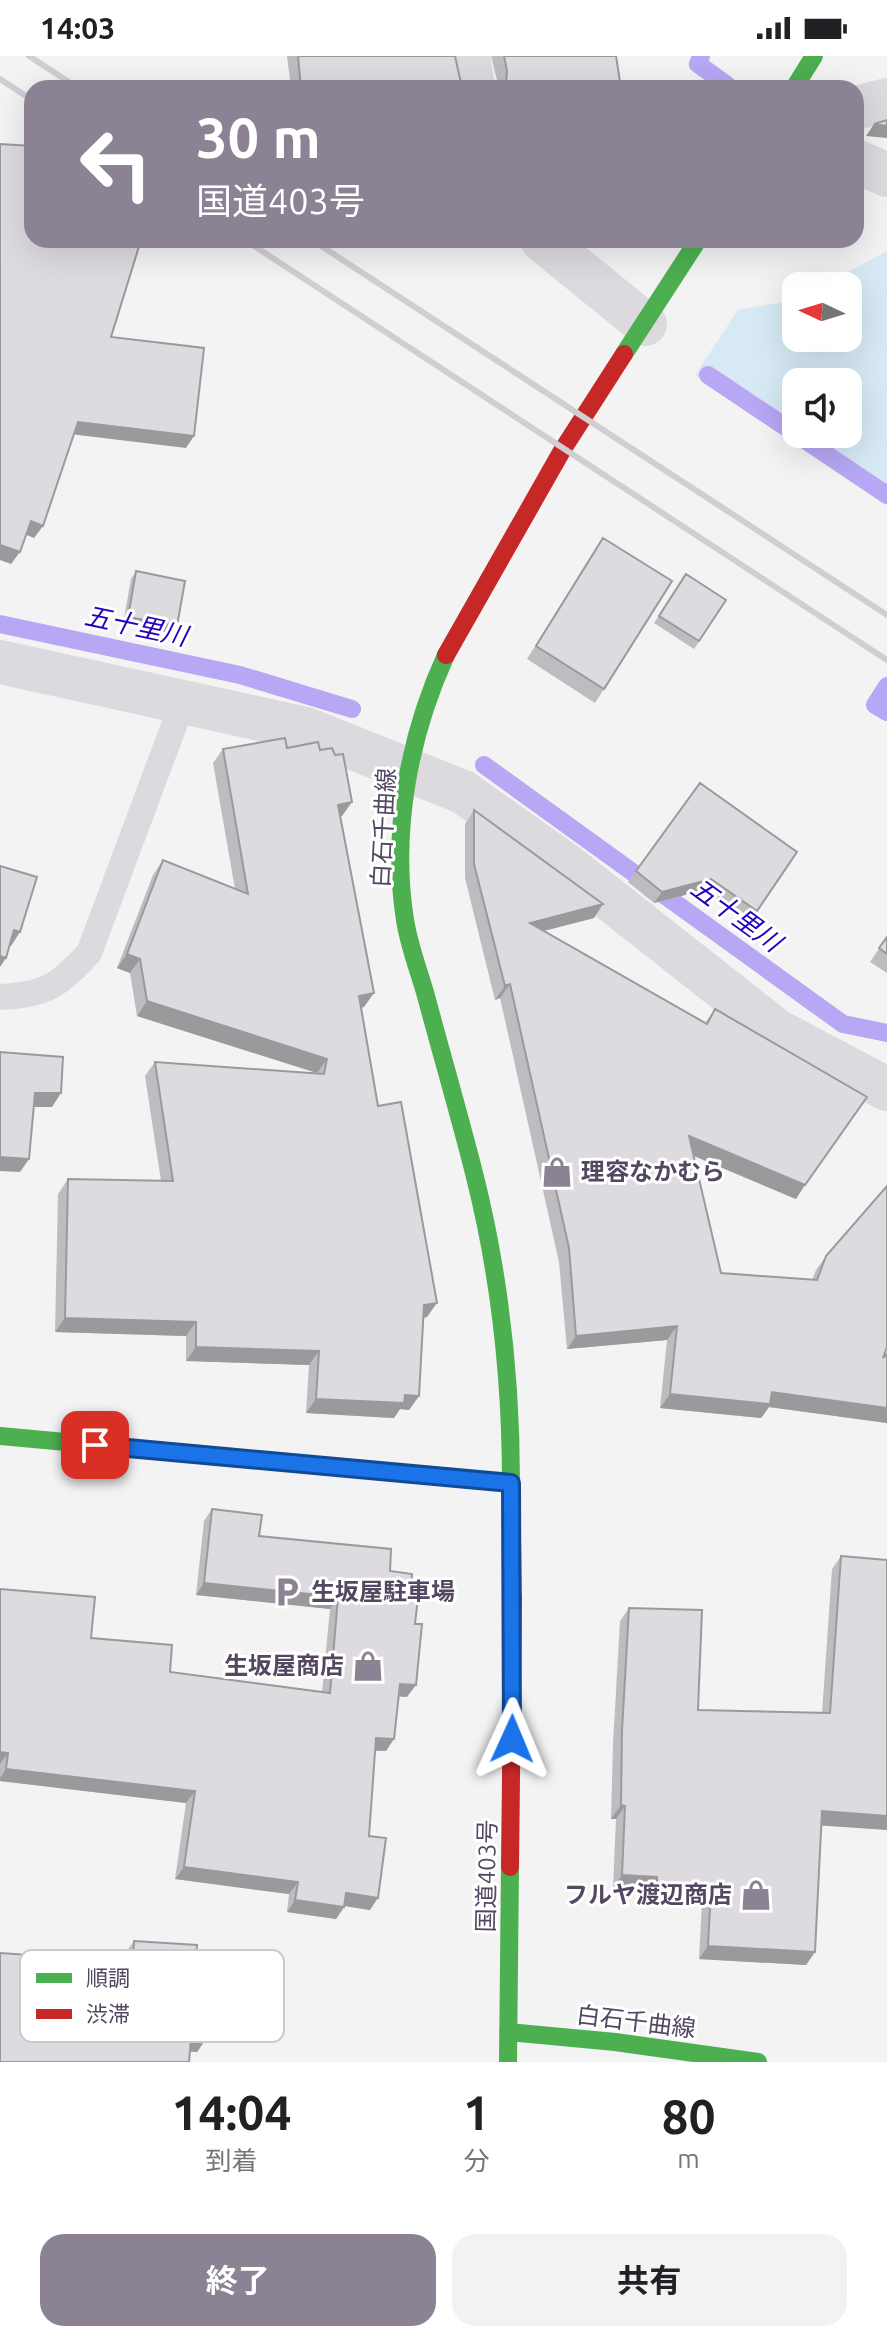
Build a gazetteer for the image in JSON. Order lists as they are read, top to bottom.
{
  "streets": {
    "main road": ["白石千曲線", "国道403号"]
  },
  "crossings": [
    ["白石千曲線", "国道403号"]
  ],
  "water": ["五十里川"],
  "places": {
    "shop": ["理容なかむら", "生坂屋商店", "フルヤ渡辺商店"],
    "parking": ["生坂屋駐車場"]
  },
  "legend": ["順調", "渋滞"],
  "north": "left",
  "page": {
    "status": "14:03",
    "turn": ["30 m", "国道403号"],
    "eta": [
      "14:04",
      "到着",
      "1",
      "分",
      "80",
      "m"
    ],
    "buttons": ["終了", "共有"]
  }
}
